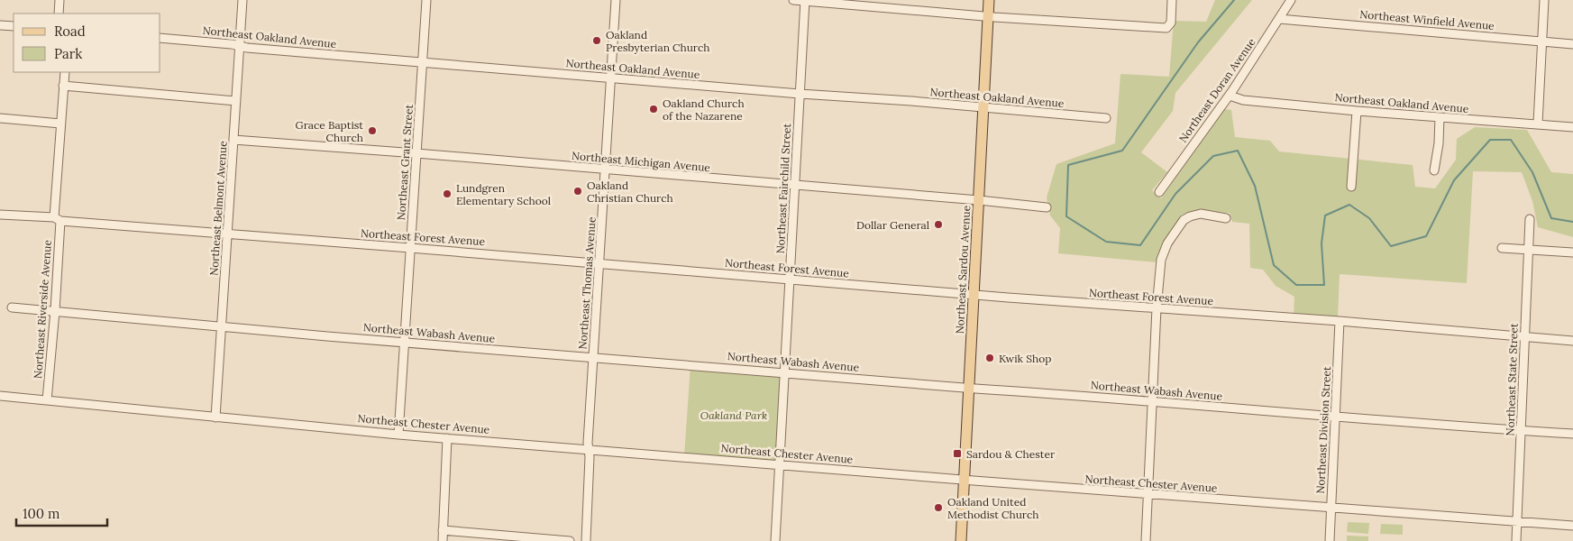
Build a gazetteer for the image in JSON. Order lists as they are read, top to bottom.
{
  "streets": {
    "main road": ["Northeast Sardou Avenue"],
    "street": [
      "Northeast Winfield Avenue",
      "Northeast Oakland Avenue",
      "Northeast Doran Avenue",
      "Northeast Michigan Avenue",
      "Northeast Grant Street",
      "Northeast Fairchild Street",
      "Northeast Belmont Avenue",
      "Northeast Forest Avenue",
      "Northeast Thomas Avenue",
      "Northeast Riverside Avenue",
      "Northeast Wabash Avenue",
      "Northeast State Street",
      "Northeast Chester Avenue",
      "Northeast Division Street"
    ]
  },
  "crossings": [
    ["Northeast Winfield Avenue", "Northeast Doran Avenue"],
    ["Northeast Oakland Avenue", "Northeast Doran Avenue"],
    ["Northeast Oakland Avenue", "Northeast Grant Street"],
    ["Northeast Oakland Avenue", "Northeast Fairchild Street"],
    ["Northeast Oakland Avenue", "Northeast Belmont Avenue"],
    ["Northeast Oakland Avenue", "Northeast Sardou Avenue"],
    ["Northeast Oakland Avenue", "Northeast Thomas Avenue"],
    ["Northeast Michigan Avenue", "Northeast Grant Street"],
    ["Northeast Michigan Avenue", "Northeast Fairchild Street"],
    ["Northeast Michigan Avenue", "Northeast Belmont Avenue"],
    ["Northeast Michigan Avenue", "Northeast Sardou Avenue"],
    ["Northeast Michigan Avenue", "Northeast Thomas Avenue"],
    ["Northeast Grant Street", "Northeast Forest Avenue"],
    ["Northeast Grant Street", "Northeast Wabash Avenue"],
    ["Northeast Grant Street", "Northeast Chester Avenue"],
    ["Northeast Fairchild Street", "Northeast Forest Avenue"],
    ["Northeast Fairchild Street", "Northeast Wabash Avenue"],
    ["Northeast Fairchild Street", "Northeast Chester Avenue"],
    ["Northeast Belmont Avenue", "Northeast Forest Avenue"],
    ["Northeast Belmont Avenue", "Northeast Wabash Avenue"],
    ["Northeast Belmont Avenue", "Northeast Chester Avenue"],
    ["Northeast Forest Avenue", "Northeast Sardou Avenue"],
    ["Northeast Forest Avenue", "Northeast Thomas Avenue"],
    ["Northeast Forest Avenue", "Northeast Riverside Avenue"],
    ["Northeast Forest Avenue", "Northeast State Street"],
    ["Northeast Forest Avenue", "Northeast Division Street"],
    ["Northeast Sardou Avenue", "Northeast Wabash Avenue"],
    ["Northeast Sardou Avenue", "Northeast Chester Avenue"],
    ["Northeast Thomas Avenue", "Northeast Wabash Avenue"],
    ["Northeast Thomas Avenue", "Northeast Chester Avenue"],
    ["Northeast Riverside Avenue", "Northeast Wabash Avenue"],
    ["Northeast Riverside Avenue", "Northeast Chester Avenue"],
    ["Northeast Wabash Avenue", "Northeast State Street"],
    ["Northeast Wabash Avenue", "Northeast Division Street"],
    ["Northeast State Street", "Northeast Chester Avenue"],
    ["Northeast Chester Avenue", "Northeast Division Street"]
  ],
  "parks": ["Oakland Park"],
  "places": {
    "other": [
      "Oakland Presbyterian Church",
      "Oakland Church of the Nazarene",
      "Grace Baptist Church",
      "Oakland Christian Church",
      "Lundgren Elementary School",
      "Dollar General",
      "Kwik Shop",
      "Oakland United Methodist Church"
    ],
    "transit": ["Sardou & Chester"]
  },
  "legend": ["Road", "Park"],
  "scale_bar": "100 m"
}
